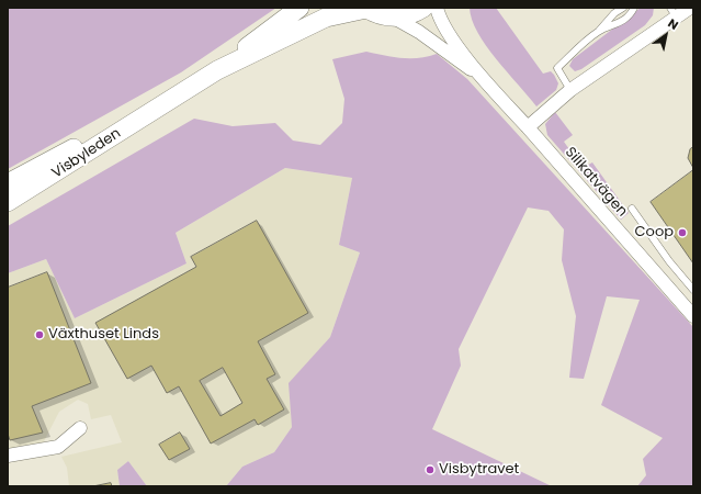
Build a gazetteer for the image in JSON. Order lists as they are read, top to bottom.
{
  "streets": {
    "main road": ["Visbyleden"],
    "street": ["Silikatvägen"]
  },
  "places": ["Coop", "Växthuset Linds", "Visbytravet"],
  "north": "top right"
}
